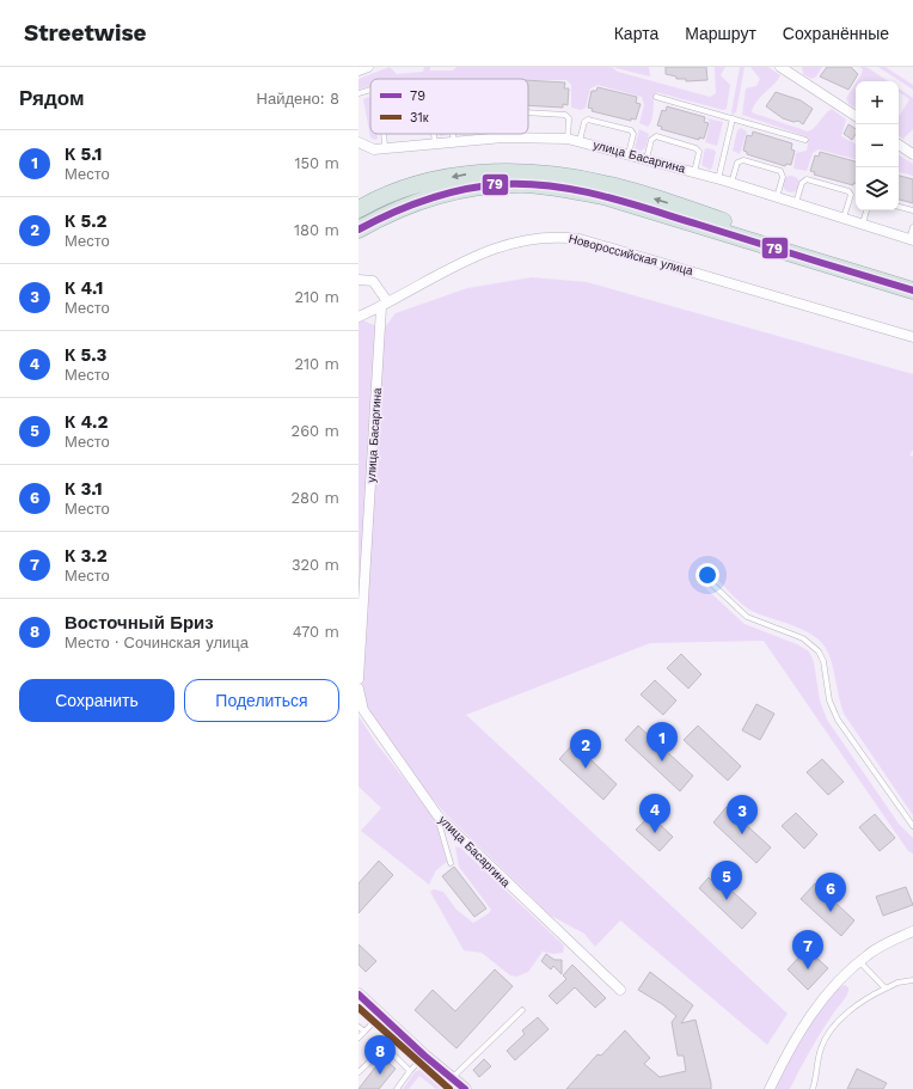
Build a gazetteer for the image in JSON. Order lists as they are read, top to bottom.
{
  "streets": {
    "street": ["улица Басаргина", "Новороссийская улица"]
  },
  "crossings": [
    ["улица Басаргина", "Новороссийская улица"]
  ],
  "lines": ["transit line 79", "transit line 31к"],
  "legend": ["79", "31к"],
  "page": {
    "header": "Streetwise",
    "nav": ["Карта", "Маршрут", "Сохранённые"],
    "heading": ["Рядом", "Найдено: 8"],
    "map_buttons": ["+", "−"],
    "list": [
      {
        "mark": "1",
        "name": "К 5.1",
        "note": "Место",
        "value": "150 m"
      },
      {
        "mark": "2",
        "name": "К 5.2",
        "note": "Место",
        "value": "180 m"
      },
      {
        "mark": "3",
        "name": "К 4.1",
        "note": "Место",
        "value": "210 m"
      },
      {
        "mark": "4",
        "name": "К 5.3",
        "note": "Место",
        "value": "210 m"
      },
      {
        "mark": "5",
        "name": "К 4.2",
        "note": "Место",
        "value": "260 m"
      },
      {
        "mark": "6",
        "name": "К 3.1",
        "note": "Место",
        "value": "280 m"
      },
      {
        "mark": "7",
        "name": "К 3.2",
        "note": "Место",
        "value": "320 m"
      },
      {
        "mark": "8",
        "name": "Восточный Бриз",
        "note": "Место · Сочинская улица",
        "value": "470 m"
      }
    ],
    "buttons": ["Сохранить", "Поделиться"],
    "pins": [
      "1",
      "2",
      "4",
      "3",
      "5",
      "6",
      "7",
      "8"
    ]
  }
}
